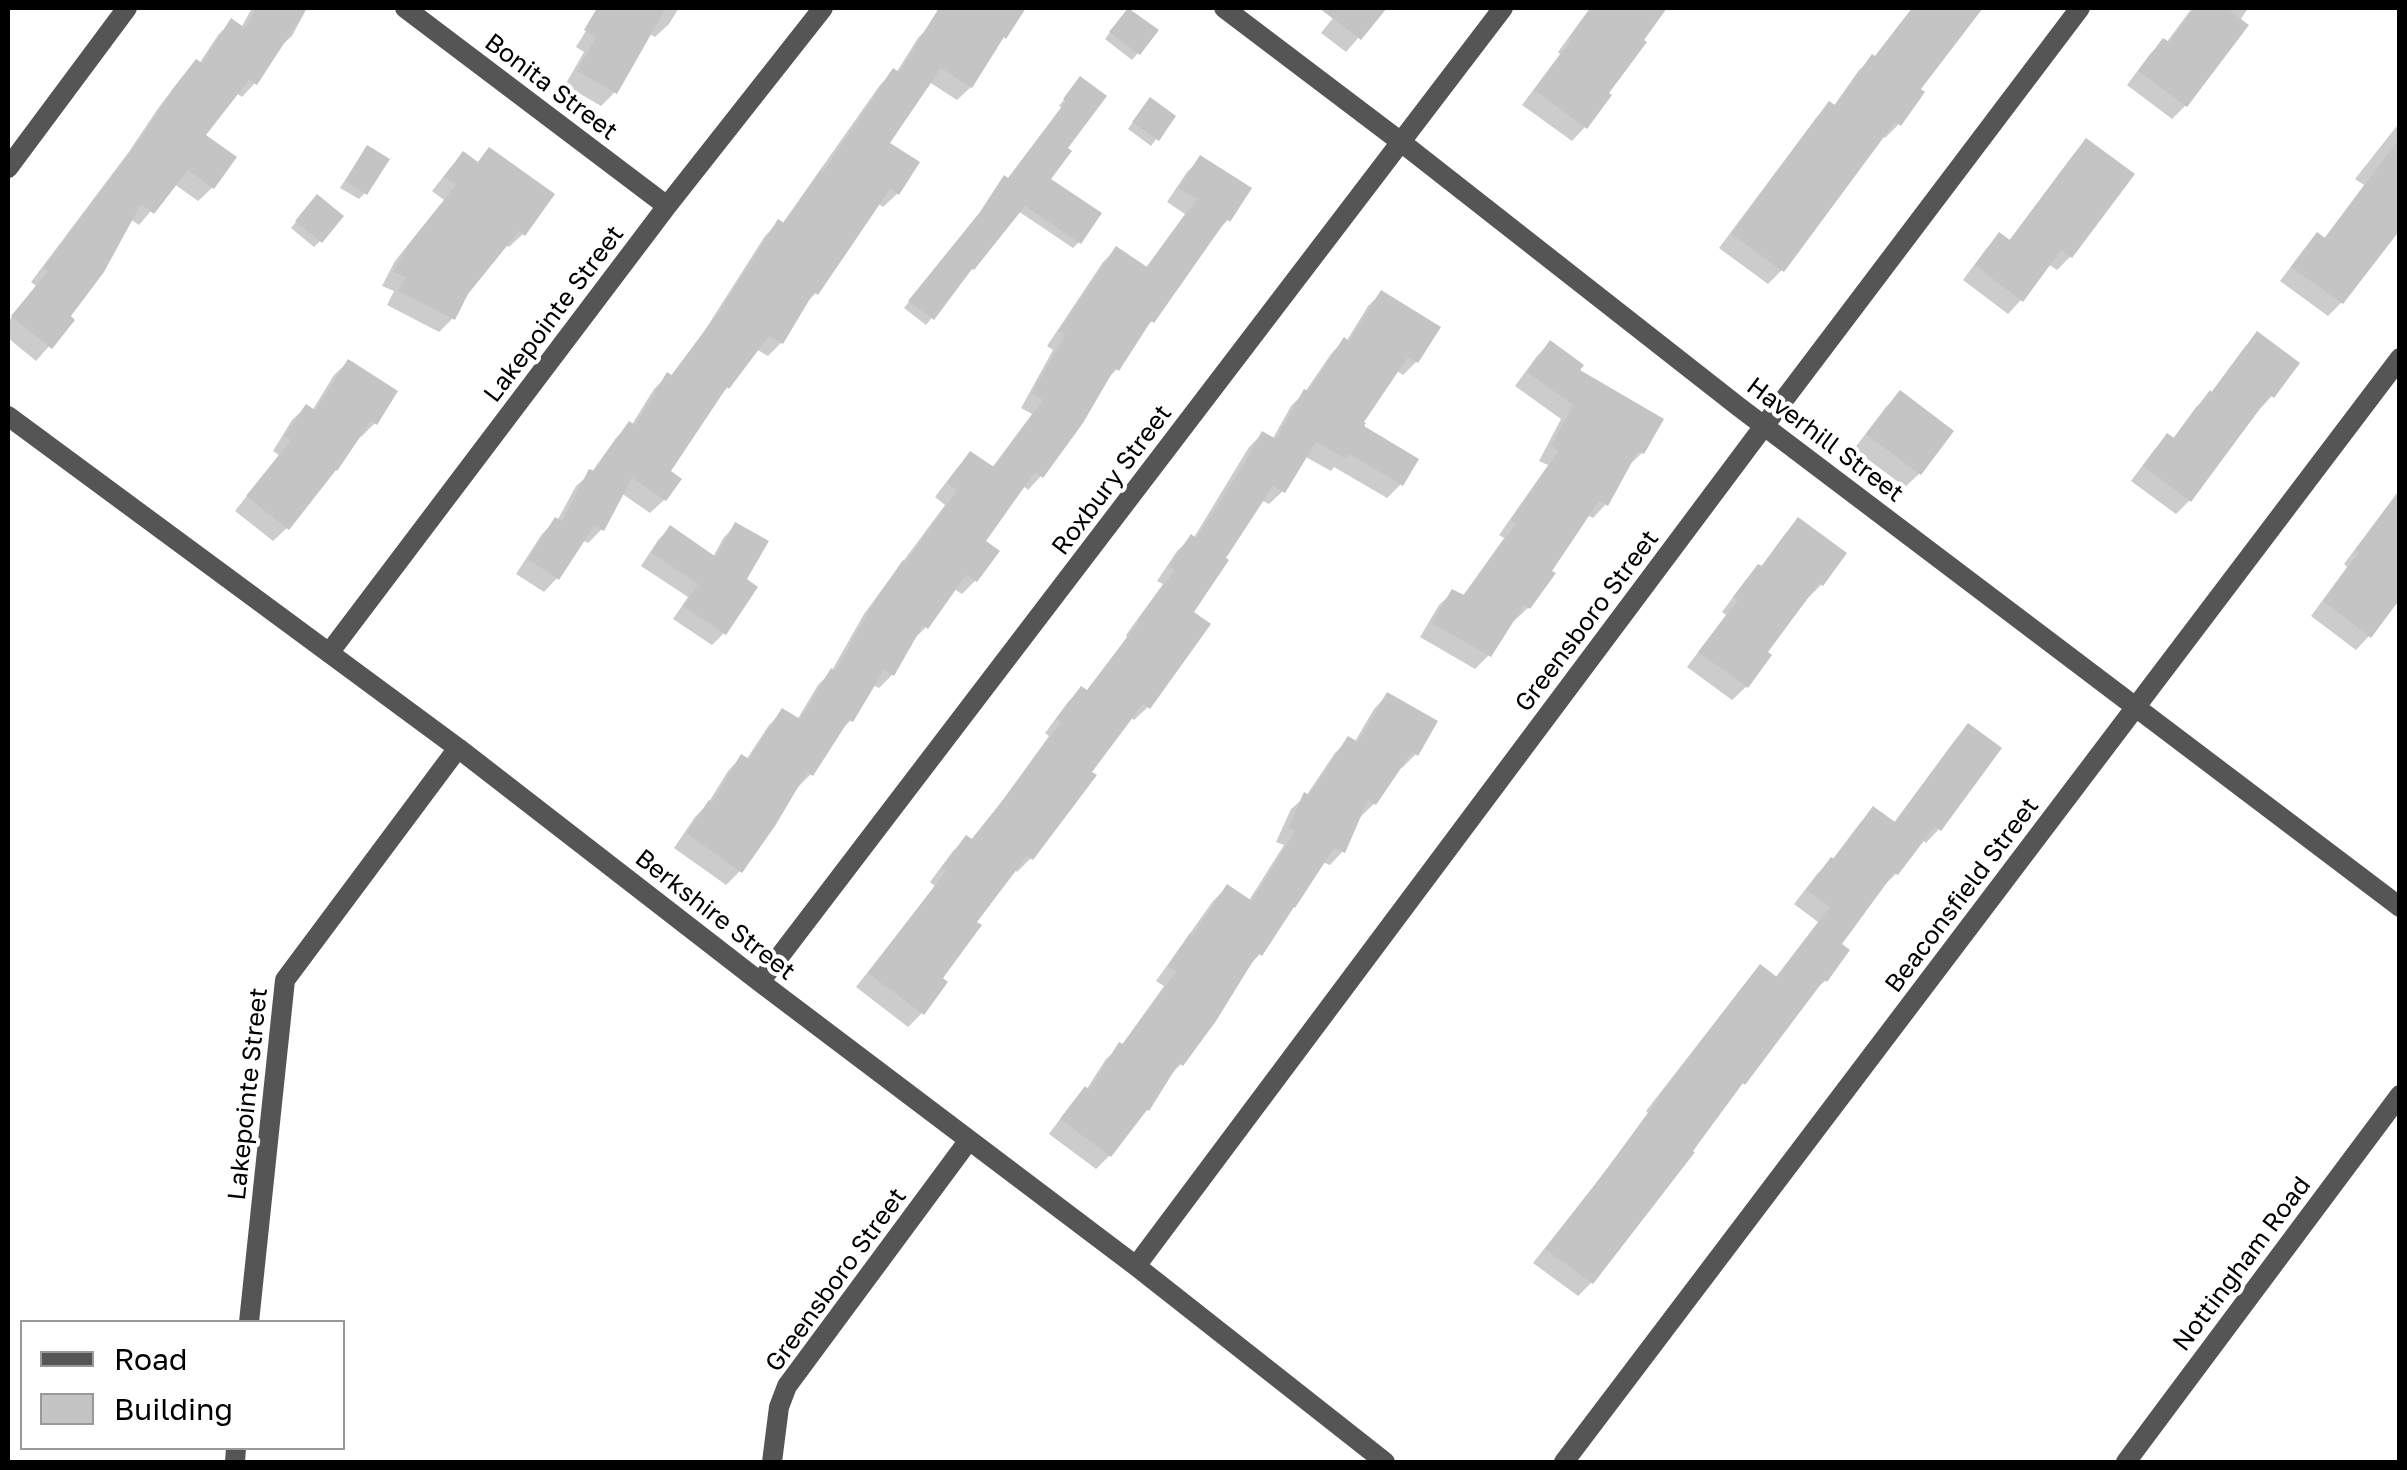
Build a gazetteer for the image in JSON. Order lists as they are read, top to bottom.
{
  "streets": {
    "street": [
      "Bonita Street",
      "Lakepointe Street",
      "Haverhill Street",
      "Roxbury Street",
      "Greensboro Street",
      "Beaconsfield Street",
      "Berkshire Street",
      "Nottingham Road"
    ]
  },
  "crossings": [
    ["Bonita Street", "Lakepointe Street"],
    ["Lakepointe Street", "Berkshire Street"],
    ["Haverhill Street", "Roxbury Street"],
    ["Haverhill Street", "Greensboro Street"],
    ["Haverhill Street", "Beaconsfield Street"],
    ["Roxbury Street", "Berkshire Street"],
    ["Greensboro Street", "Berkshire Street"]
  ],
  "legend": ["Road", "Building"]
}
